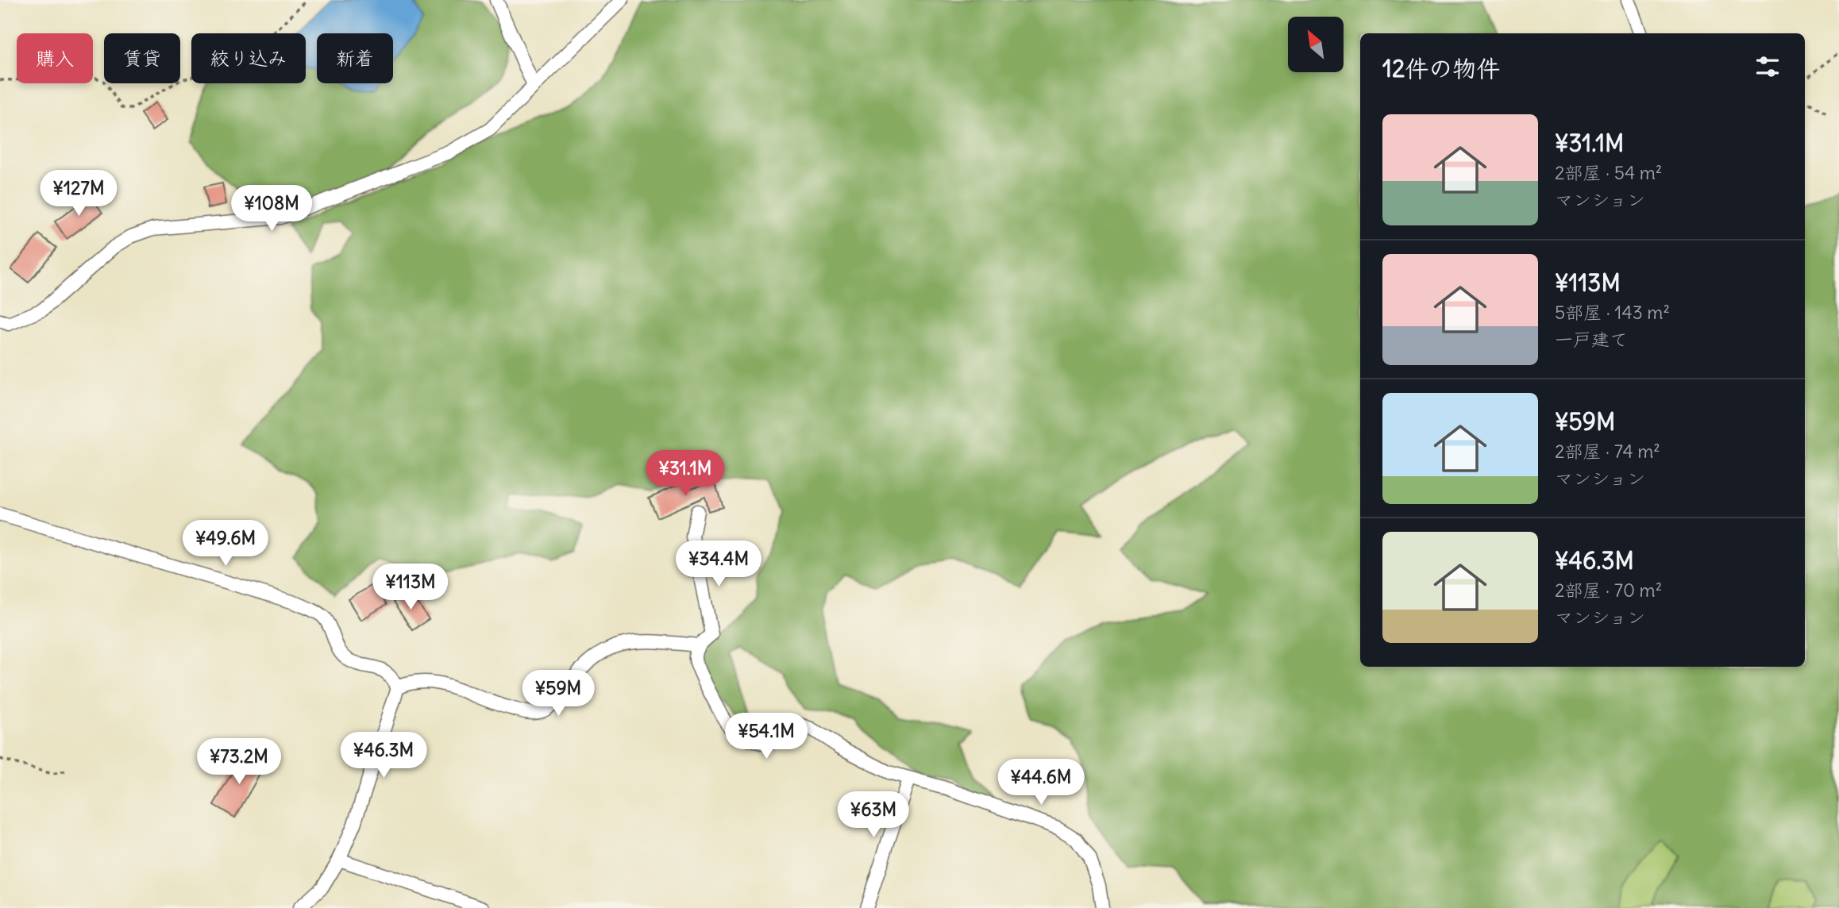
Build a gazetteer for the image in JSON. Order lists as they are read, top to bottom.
{
  "north": "top left",
  "page": {
    "chip": [
      "購入",
      "賃貸",
      "絞り込み",
      "新着"
    ],
    "heading": "12件の物件",
    "list": [
      {
        "name": "¥31.1M",
        "note": "2部屋 · 54 m² · マンション"
      },
      {
        "name": "¥113M",
        "note": "5部屋 · 143 m² · 一戸建て"
      },
      {
        "name": "¥59M",
        "note": "2部屋 · 74 m² · マンション"
      },
      {
        "name": "¥46.3M",
        "note": "2部屋 · 70 m² · マンション"
      }
    ],
    "price": [
      "¥127M",
      "¥108M",
      "¥31.1M",
      "¥49.6M",
      "¥34.4M",
      "¥113M",
      "¥59M",
      "¥54.1M",
      "¥46.3M",
      "¥73.2M",
      "¥44.6M",
      "¥63M"
    ]
  }
}
